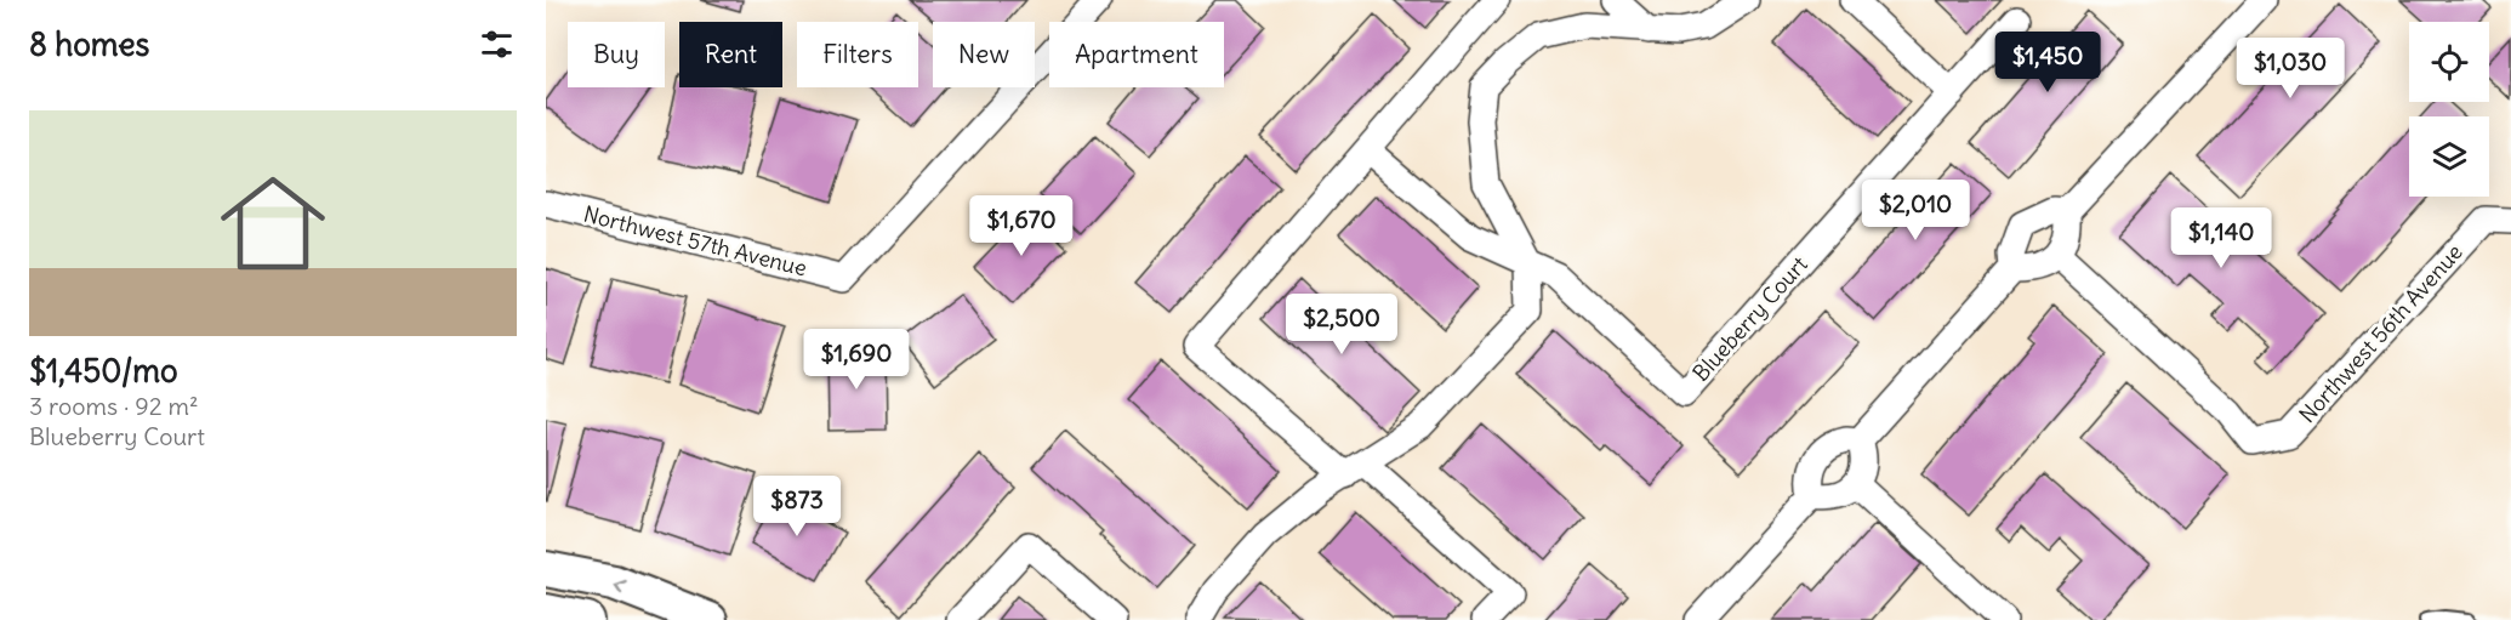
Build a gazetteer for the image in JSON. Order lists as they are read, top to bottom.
{
  "streets": {
    "street": ["Northwest 57th Avenue", "Blueberry Court", "Northwest 56th Avenue"]
  },
  "page": {
    "heading": "8 homes",
    "chip": [
      "Buy",
      "Rent",
      "Filters",
      "New",
      "Apartment"
    ],
    "price": [
      "$1,450",
      "$1,030",
      "$2,010",
      "$1,670",
      "$1,140",
      "$2,500",
      "$1,690",
      "$873"
    ],
    "list": [
      {
        "name": "$1,450/mo",
        "note": "3 rooms · 92 m² · Blueberry Court"
      }
    ]
  }
}
